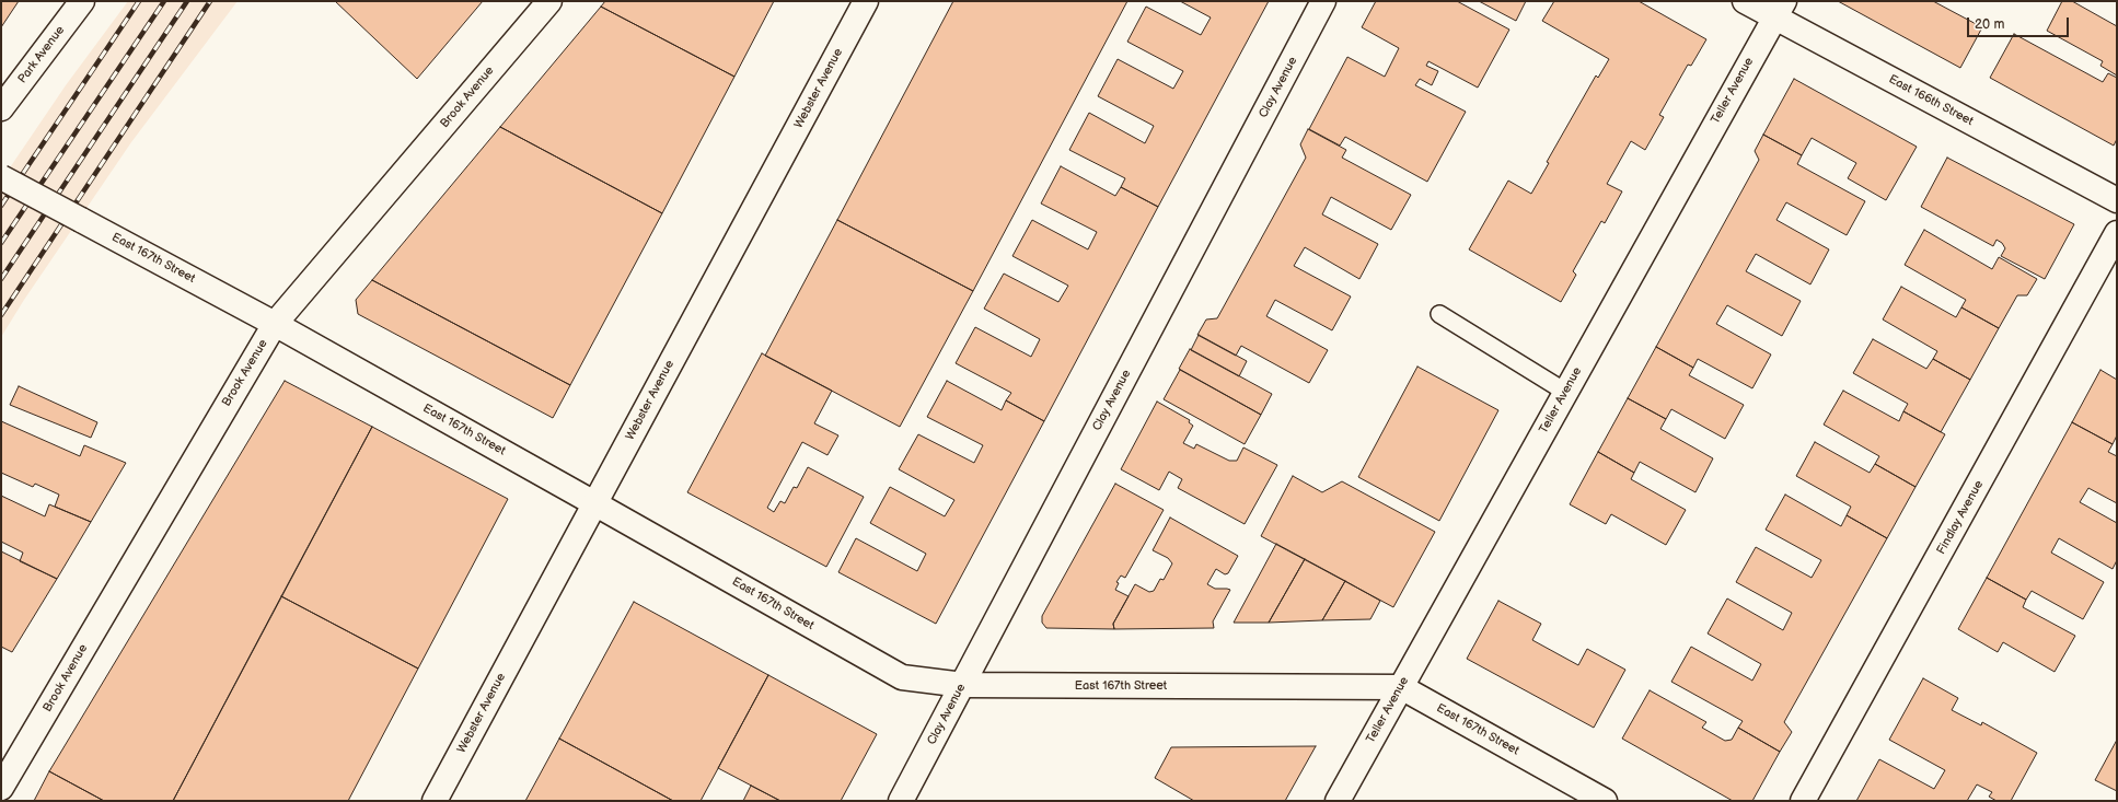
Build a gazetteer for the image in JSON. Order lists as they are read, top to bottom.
{
  "streets": {
    "street": [
      "Park Avenue",
      "Clay Avenue",
      "Webster Avenue",
      "Teller Avenue",
      "Brook Avenue",
      "East 166th Street",
      "East 167th Street",
      "Findlay Avenue"
    ]
  },
  "crossings": [
    ["Clay Avenue", "East 167th Street"],
    ["Webster Avenue", "East 167th Street"],
    ["Teller Avenue", "East 166th Street"],
    ["Teller Avenue", "East 167th Street"],
    ["Brook Avenue", "East 167th Street"]
  ],
  "scale_bar": "20 m"
}
